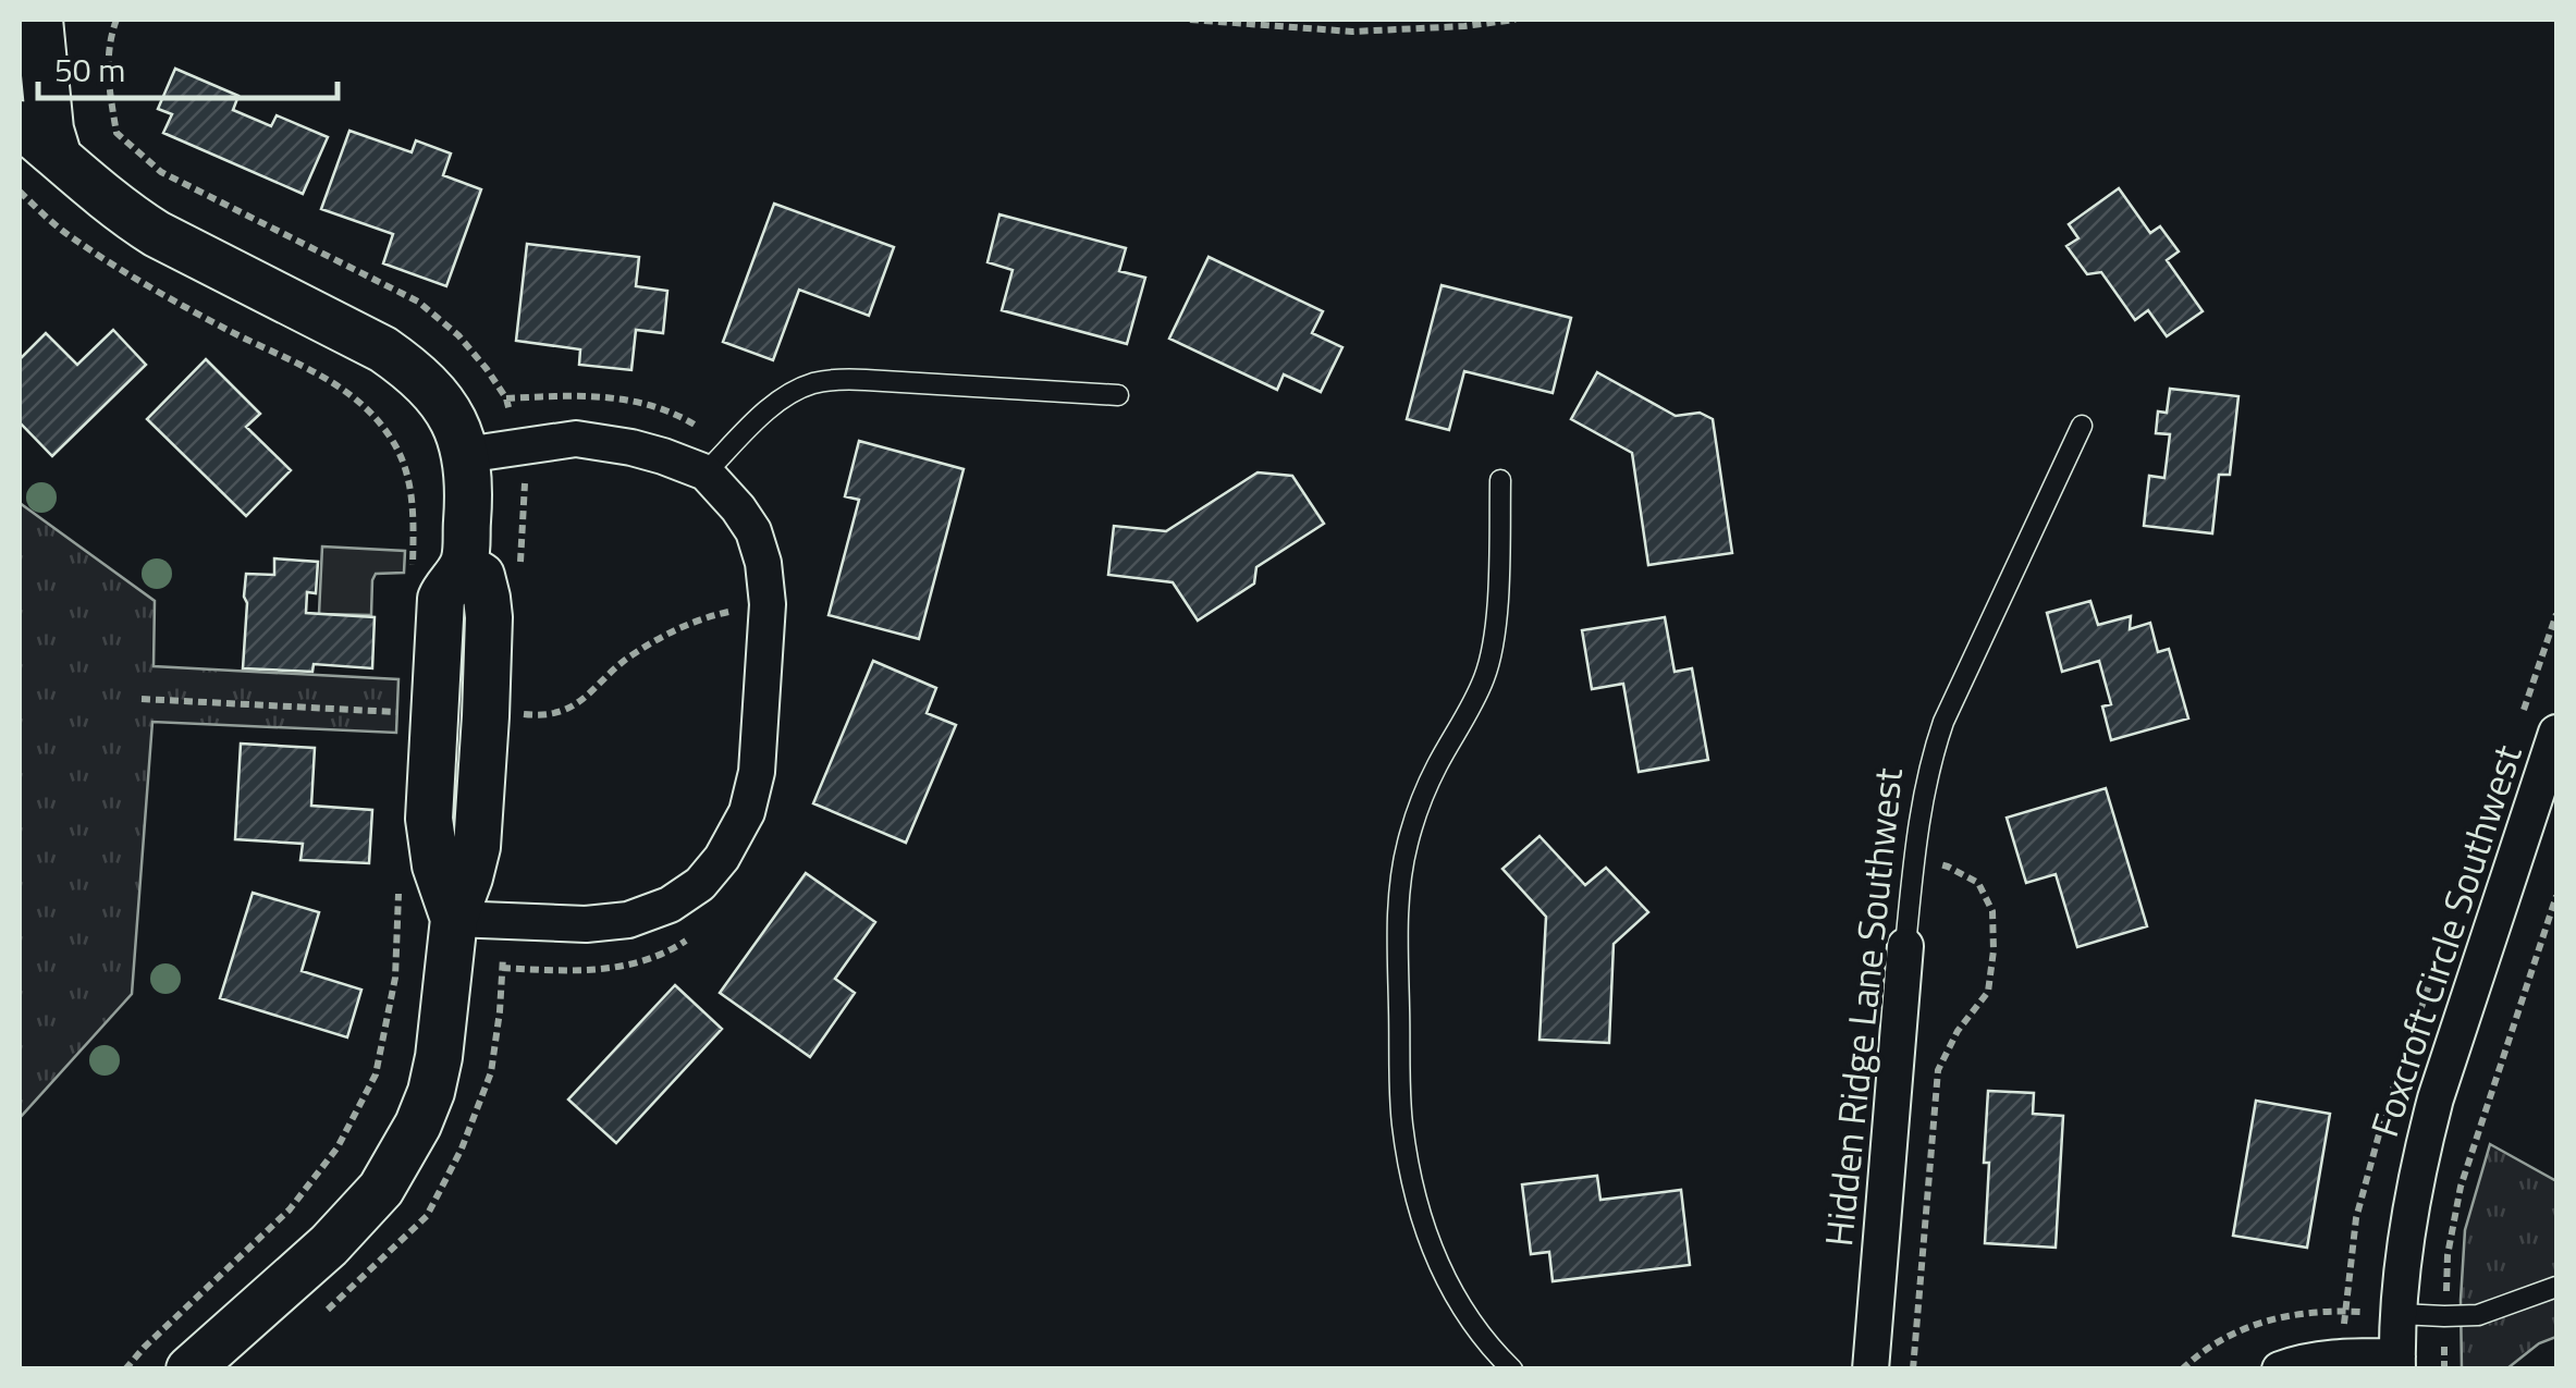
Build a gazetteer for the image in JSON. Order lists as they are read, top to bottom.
{
  "streets": {
    "street": ["Foxcroft Circle Southwest", "Hidden Ridge Lane Southwest"]
  },
  "scale_bar": "50 m"
}
